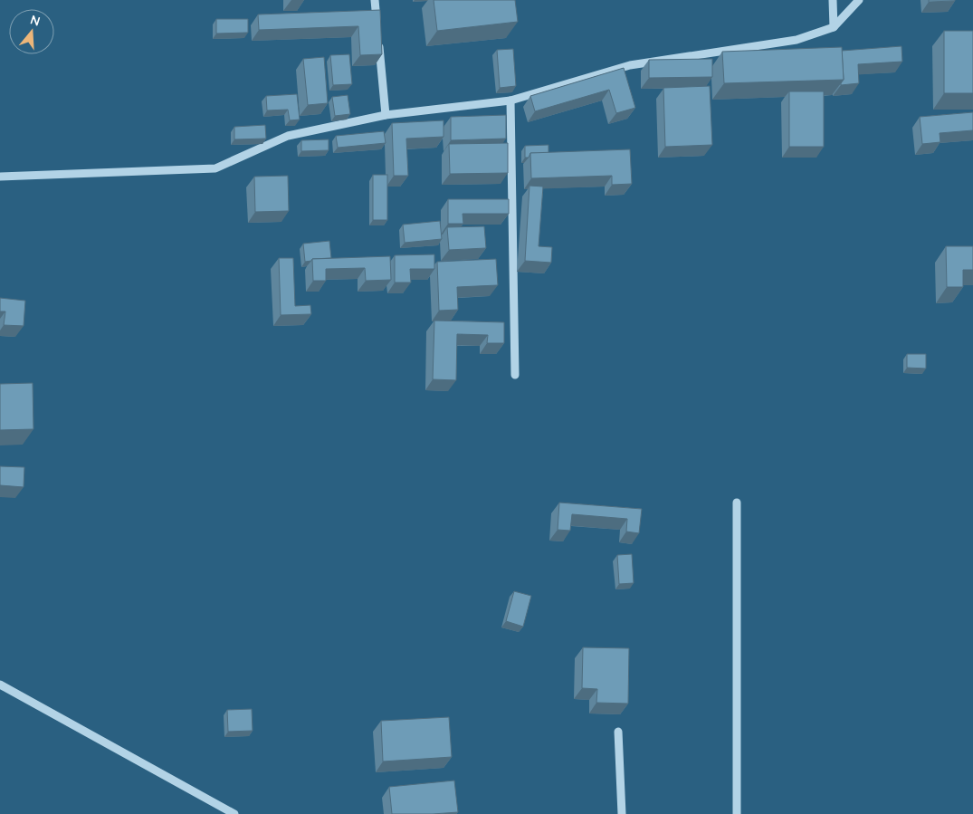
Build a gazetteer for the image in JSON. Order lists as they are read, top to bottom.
{
  "north": "top"
}
